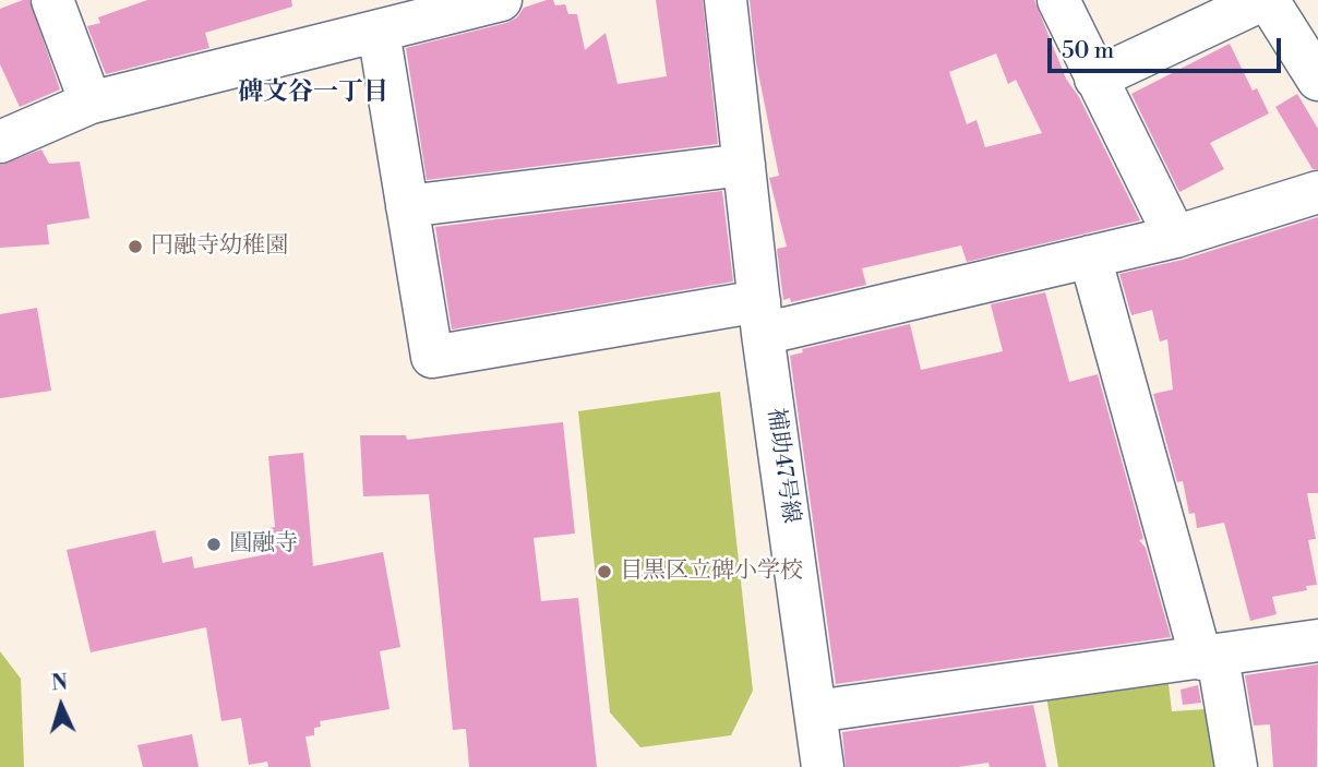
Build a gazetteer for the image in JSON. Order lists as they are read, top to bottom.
{
  "streets": {
    "street": ["補助47号線"]
  },
  "districts": ["碑文谷一丁目"],
  "places": ["円融寺幼稚園", "圓融寺", "目黒区立碑小学校"],
  "scale_bar": "50 m",
  "north": "top"
}
